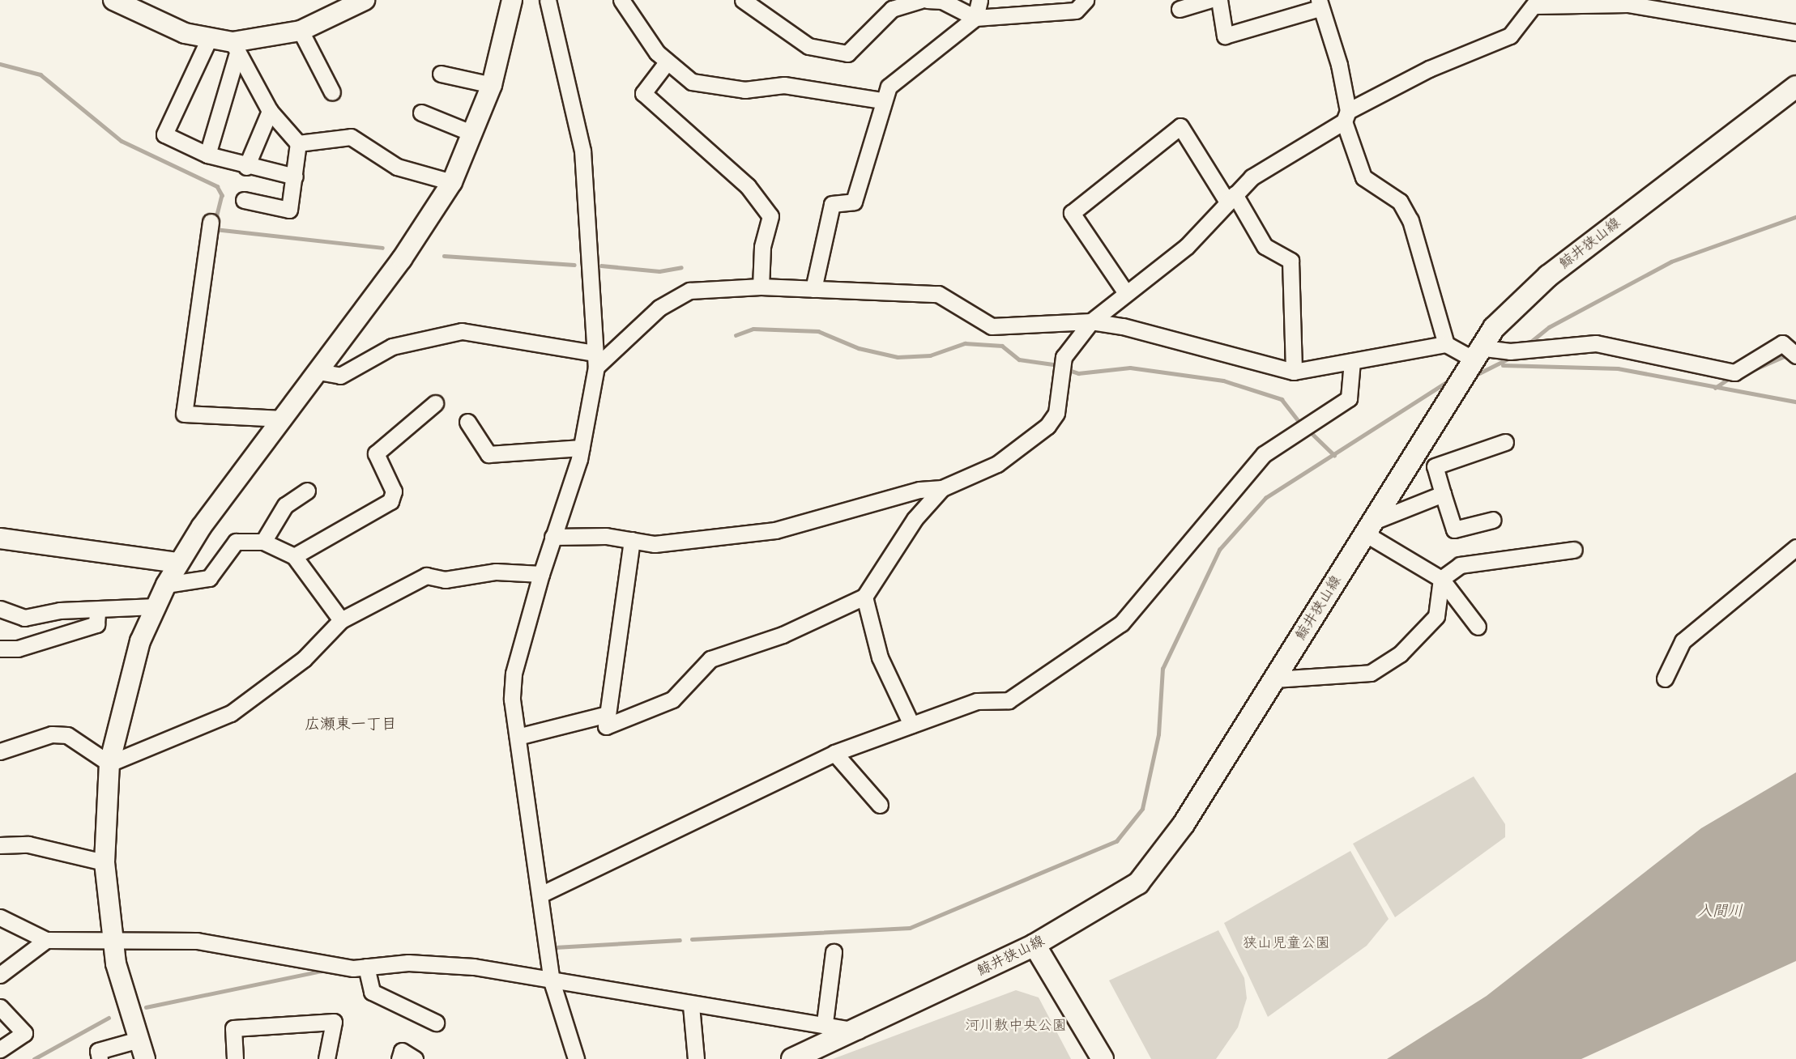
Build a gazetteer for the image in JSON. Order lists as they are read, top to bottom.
{
  "streets": {
    "main road": ["鯨井狭山線"]
  },
  "districts": ["広瀬東一丁目"],
  "water": ["入間川"],
  "parks": ["狭山児童公園", "河川敷中央公園"]
}
